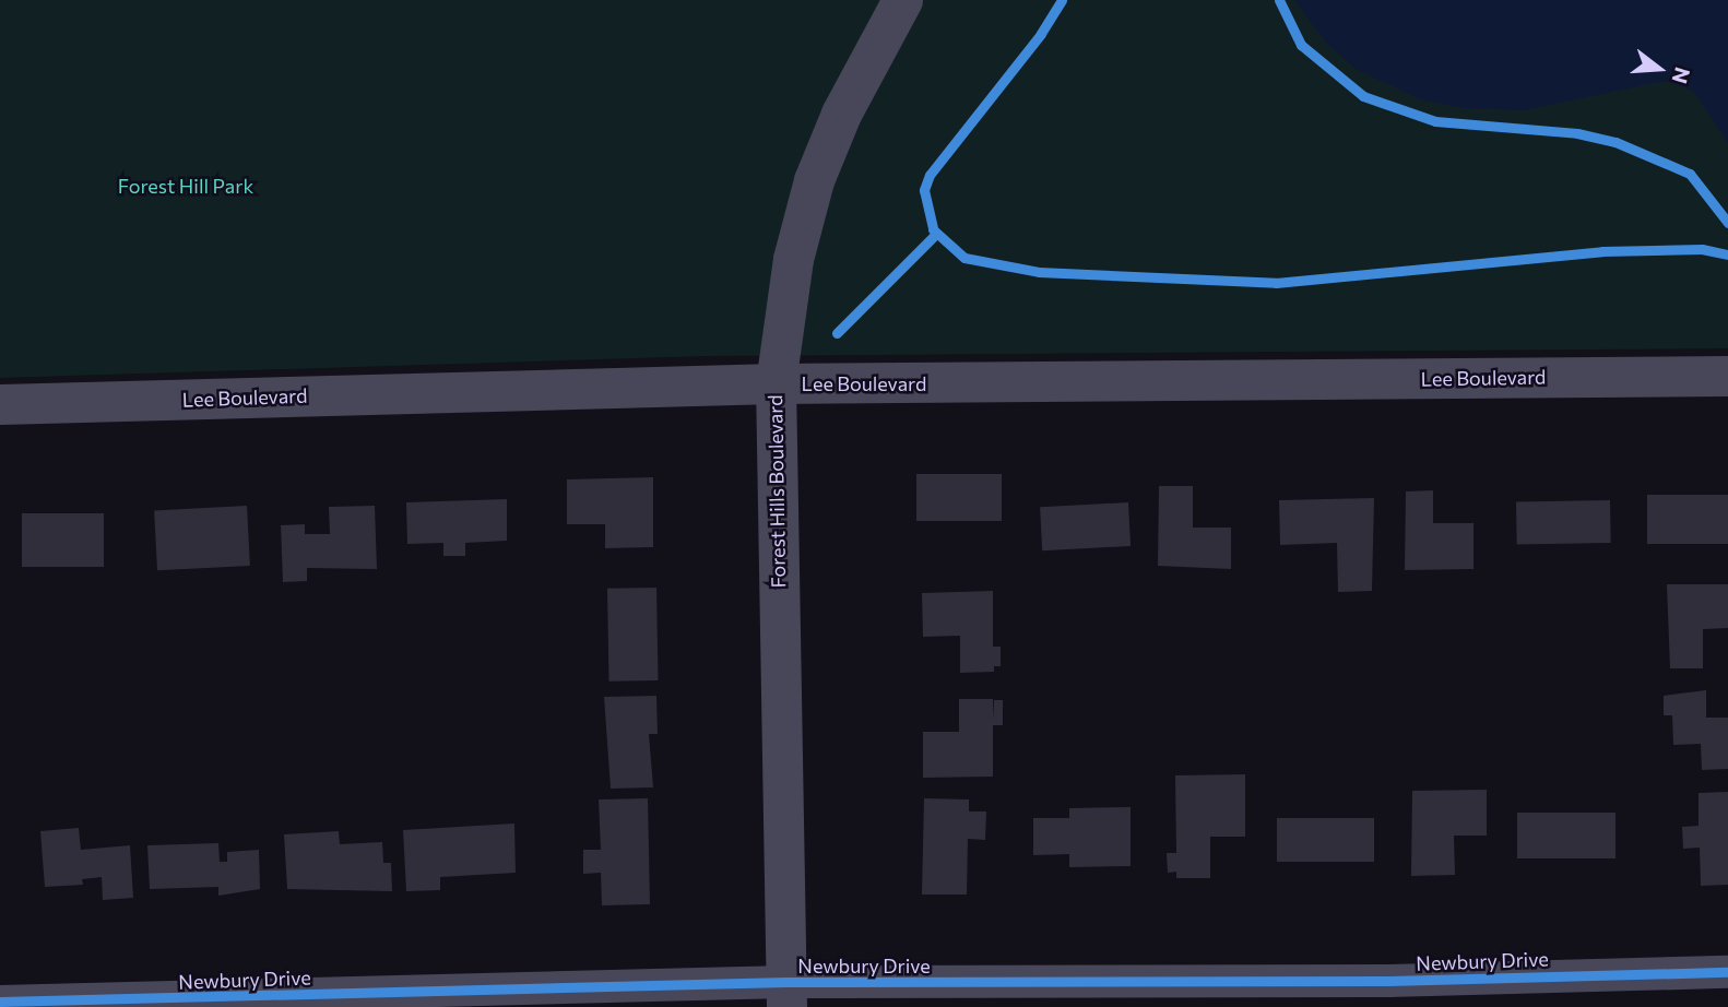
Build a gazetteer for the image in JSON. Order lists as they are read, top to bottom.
{
  "streets": {
    "street": ["Lee Boulevard", "Forest Hills Boulevard", "Newbury Drive"]
  },
  "crossings": [
    ["Lee Boulevard", "Forest Hills Boulevard"],
    ["Forest Hills Boulevard", "Newbury Drive"]
  ],
  "parks": ["Forest Hill Park"],
  "north": "right"
}
